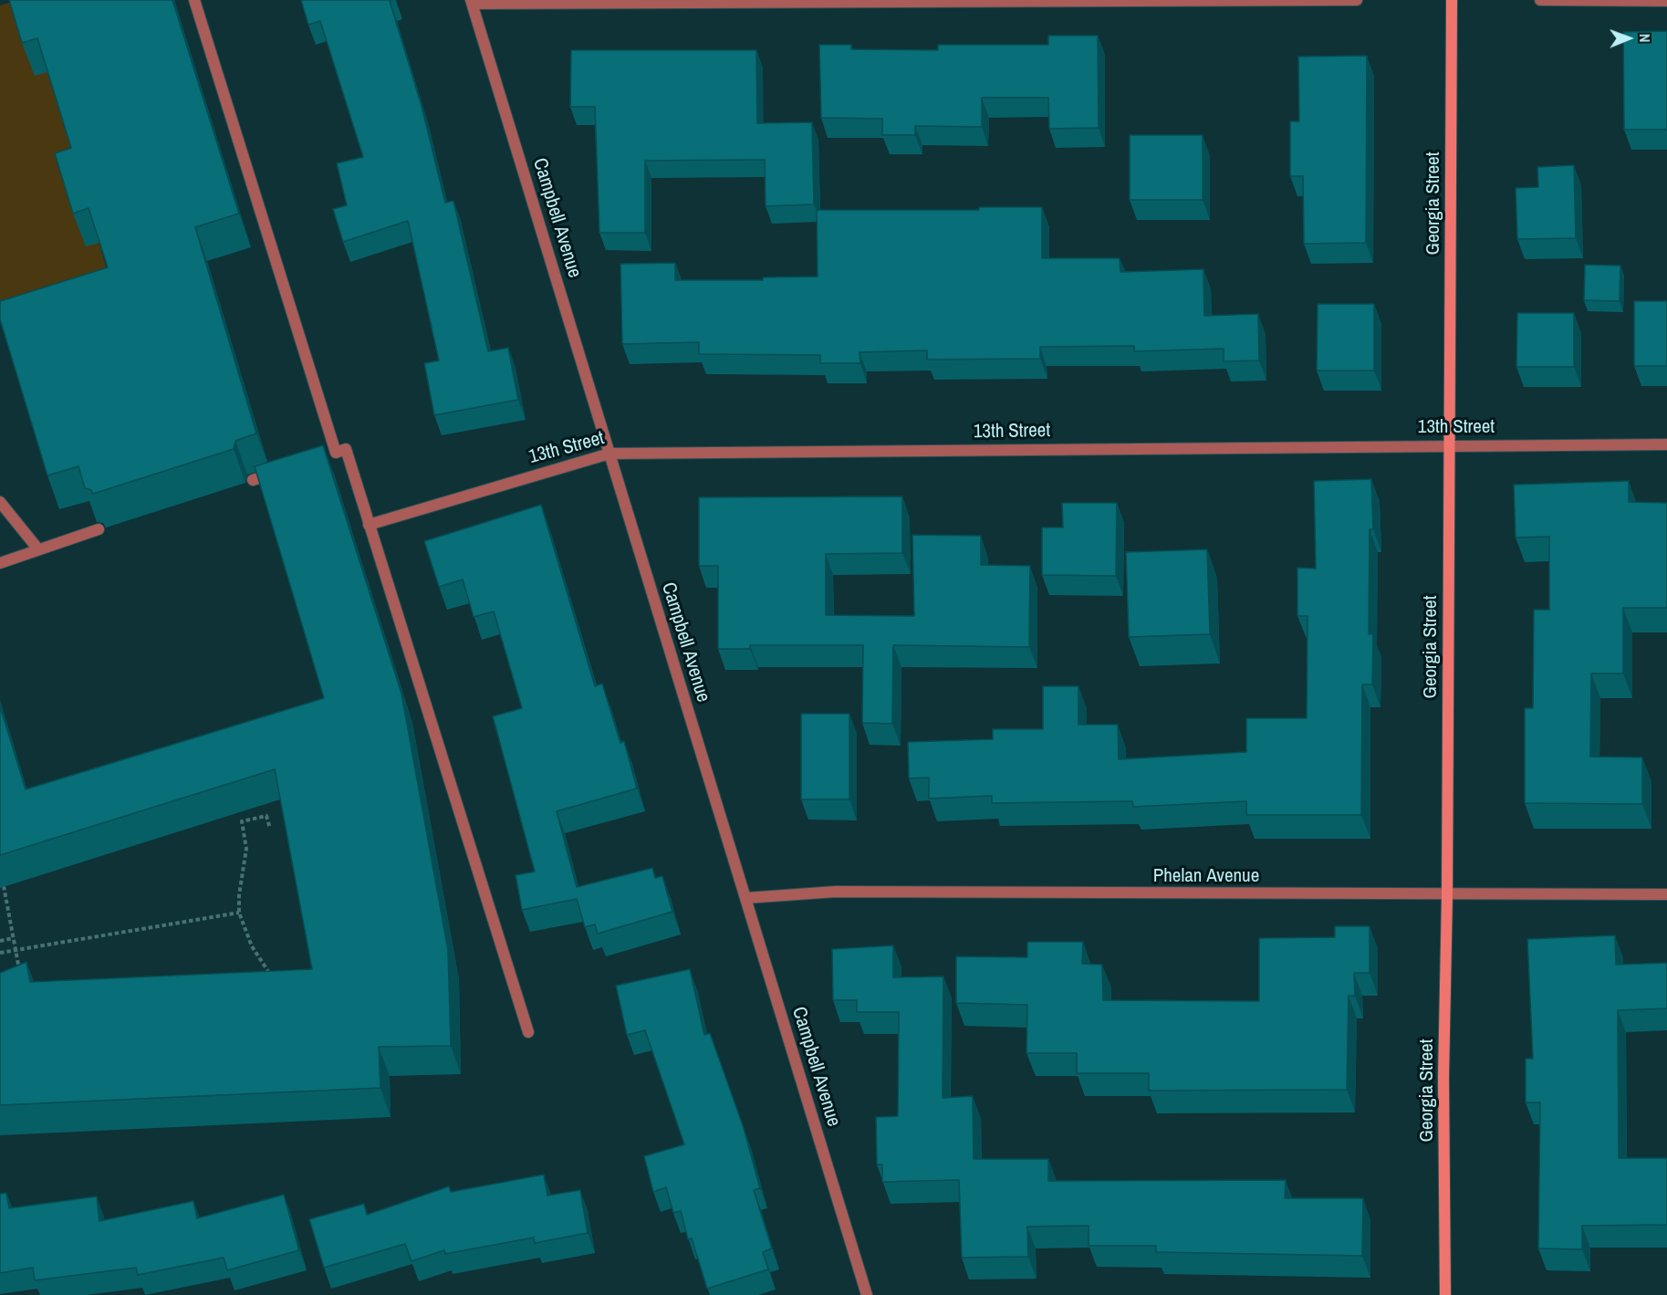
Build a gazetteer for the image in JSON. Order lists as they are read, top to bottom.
{
  "streets": {
    "main road": ["Georgia Street"],
    "street": ["Campbell Avenue", "13th Street", "Phelan Avenue"]
  },
  "crossings": [
    ["Georgia Street", "13th Street"],
    ["Georgia Street", "Phelan Avenue"],
    ["Campbell Avenue", "13th Street"],
    ["Campbell Avenue", "Phelan Avenue"]
  ],
  "north": "right"
}
